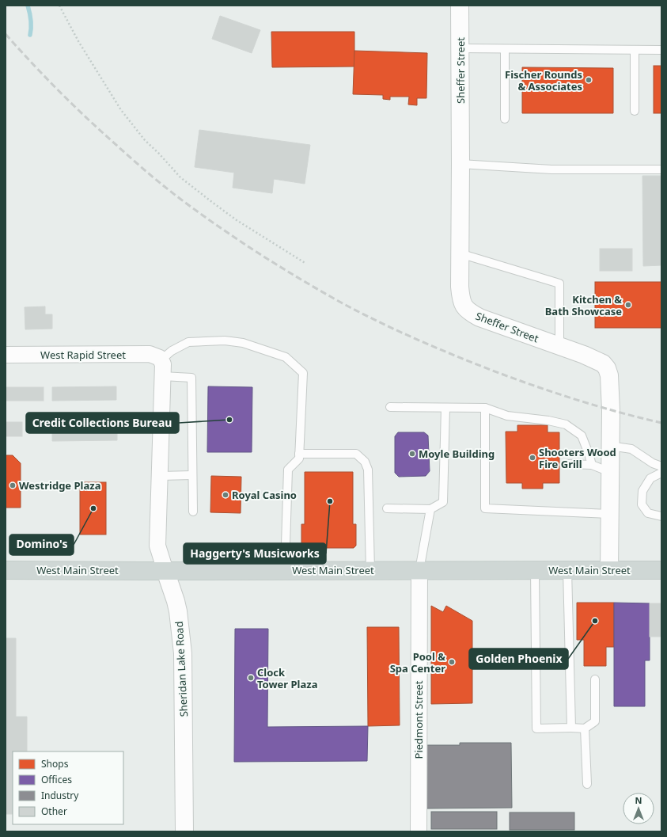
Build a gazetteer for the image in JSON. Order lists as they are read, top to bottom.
{
  "streets": {
    "main road": ["West Main Street"],
    "street": [
      "Sheffer Street",
      "West Rapid Street",
      "Sheridan Lake Road",
      "Piedmont Street"
    ]
  },
  "crossings": [
    ["Sheffer Street", "West Main Street"],
    ["West Rapid Street", "Sheridan Lake Road"],
    ["West Main Street", "Sheridan Lake Road"],
    ["West Main Street", "Piedmont Street"]
  ],
  "places": [
    "Fischer Rounds & Associates",
    "Kitchen & Bath Showcase",
    "Credit Collections Bureau",
    "Moyle Building",
    "Shooters Wood Fire Grill",
    "Westridge Plaza",
    "Royal Casino",
    "Haggerty's Musicworks",
    "Domino's",
    "Golden Phoenix",
    "Pool & Spa Center",
    "Clock Tower Plaza"
  ],
  "legend": [
    "Shops",
    "Offices",
    "Industry",
    "Other"
  ],
  "north": "top"
}
